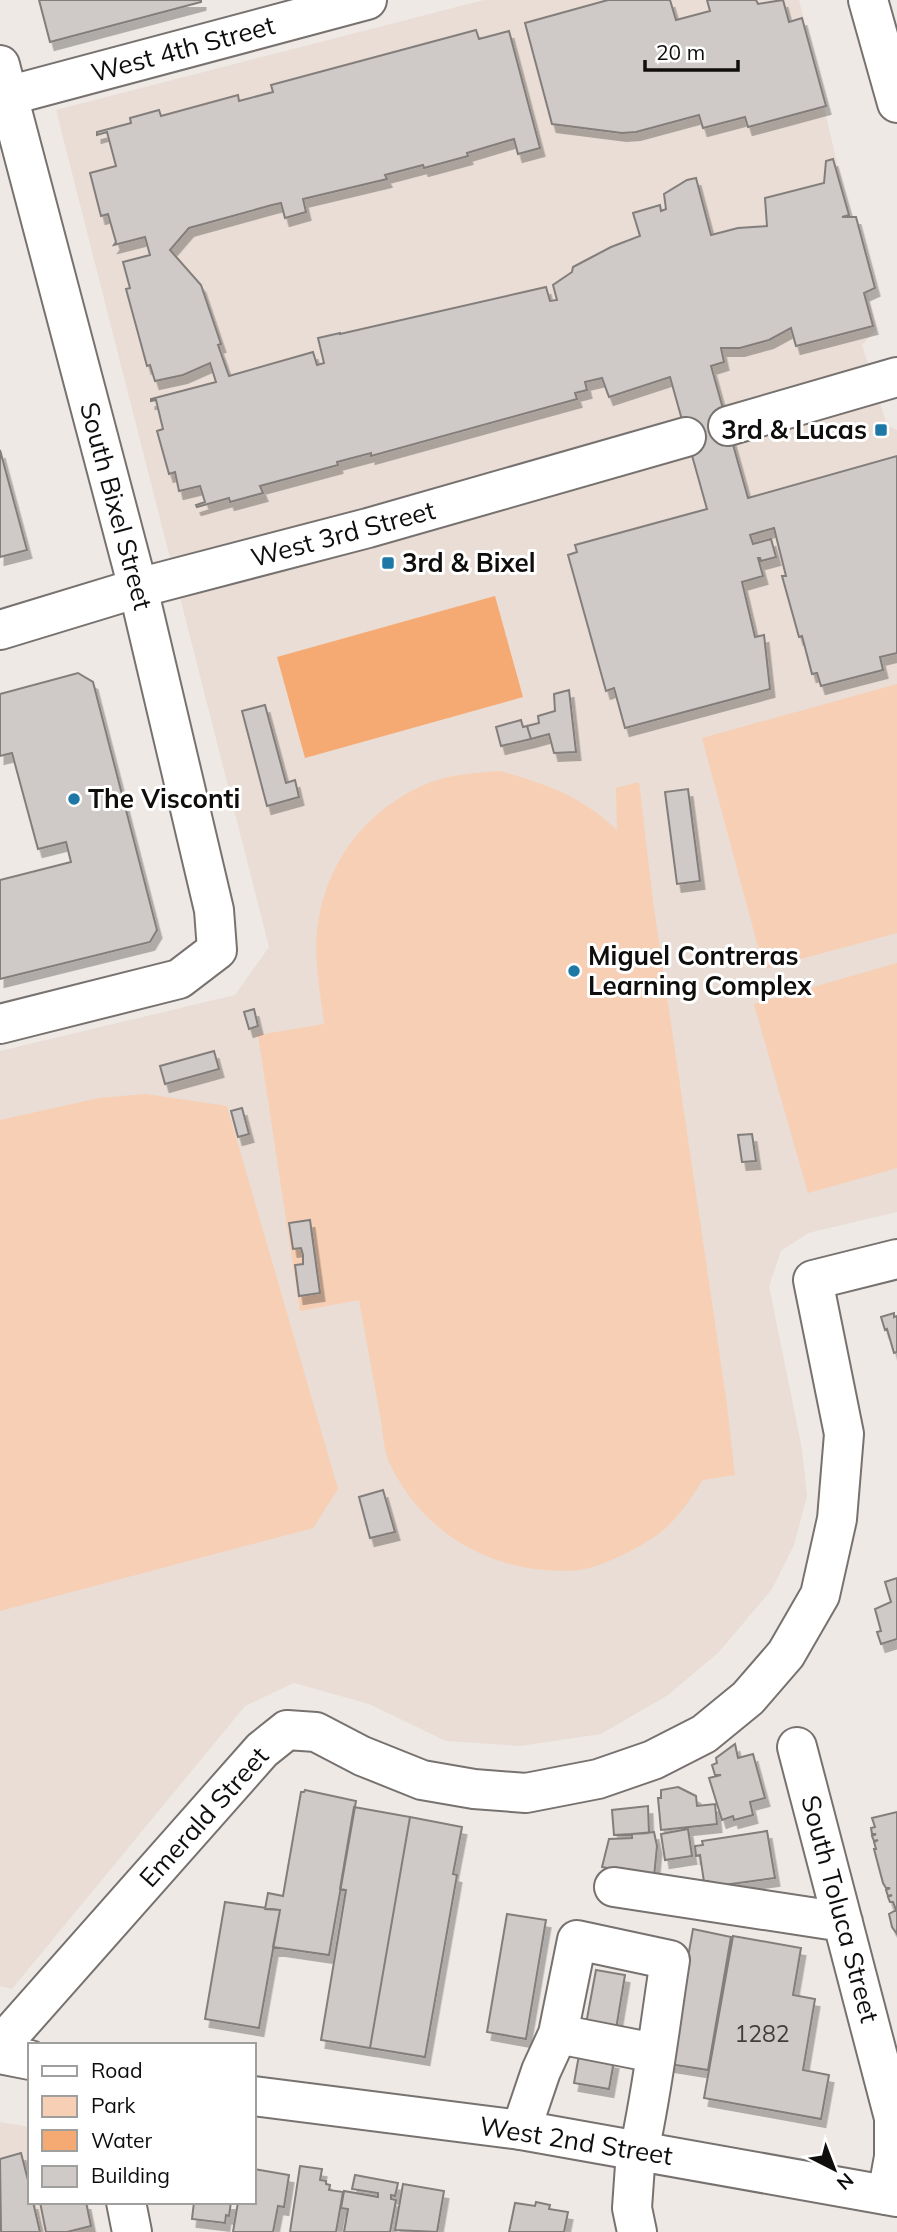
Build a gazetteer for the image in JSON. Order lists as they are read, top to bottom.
{
  "streets": {
    "street": [
      "West 4th Street",
      "South Bixel Street",
      "West 3rd Street",
      "Emerald Street",
      "South Toluca Street",
      "West 2nd Street"
    ]
  },
  "crossings": [
    ["West 4th Street", "South Bixel Street"],
    ["South Bixel Street", "West 3rd Street"],
    ["South Toluca Street", "West 2nd Street"]
  ],
  "places": {
    "transit": ["3rd & Lucas", "3rd & Bixel"],
    "other": ["The Visconti", "Miguel Contreras Learning Complex"]
  },
  "house_numbers": ["1282"],
  "legend": [
    "Road",
    "Park",
    "Water",
    "Building"
  ],
  "scale_bar": "20 m",
  "north": "bottom right"
}
